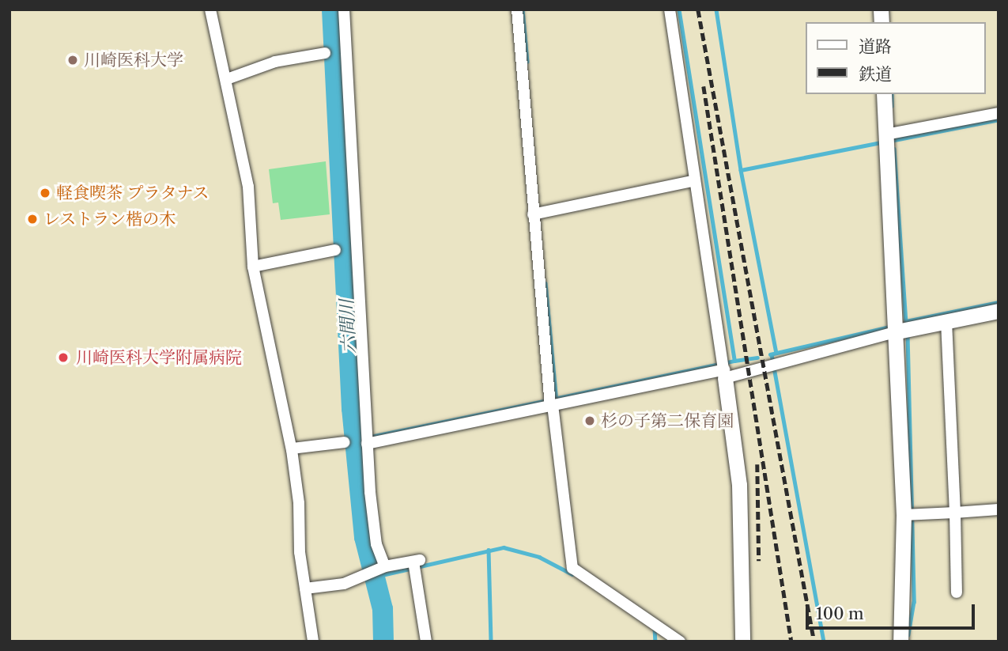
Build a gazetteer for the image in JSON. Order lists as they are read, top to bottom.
{
  "water": ["六間川"],
  "places": [
    "川崎医科大学",
    "軽食喫茶 プラタナス",
    "レストラン楷の木",
    "川崎医科大学附属病院",
    "杉の子第二保育園"
  ],
  "legend": ["道路", "鉄道"],
  "scale_bar": "100 m"
}
